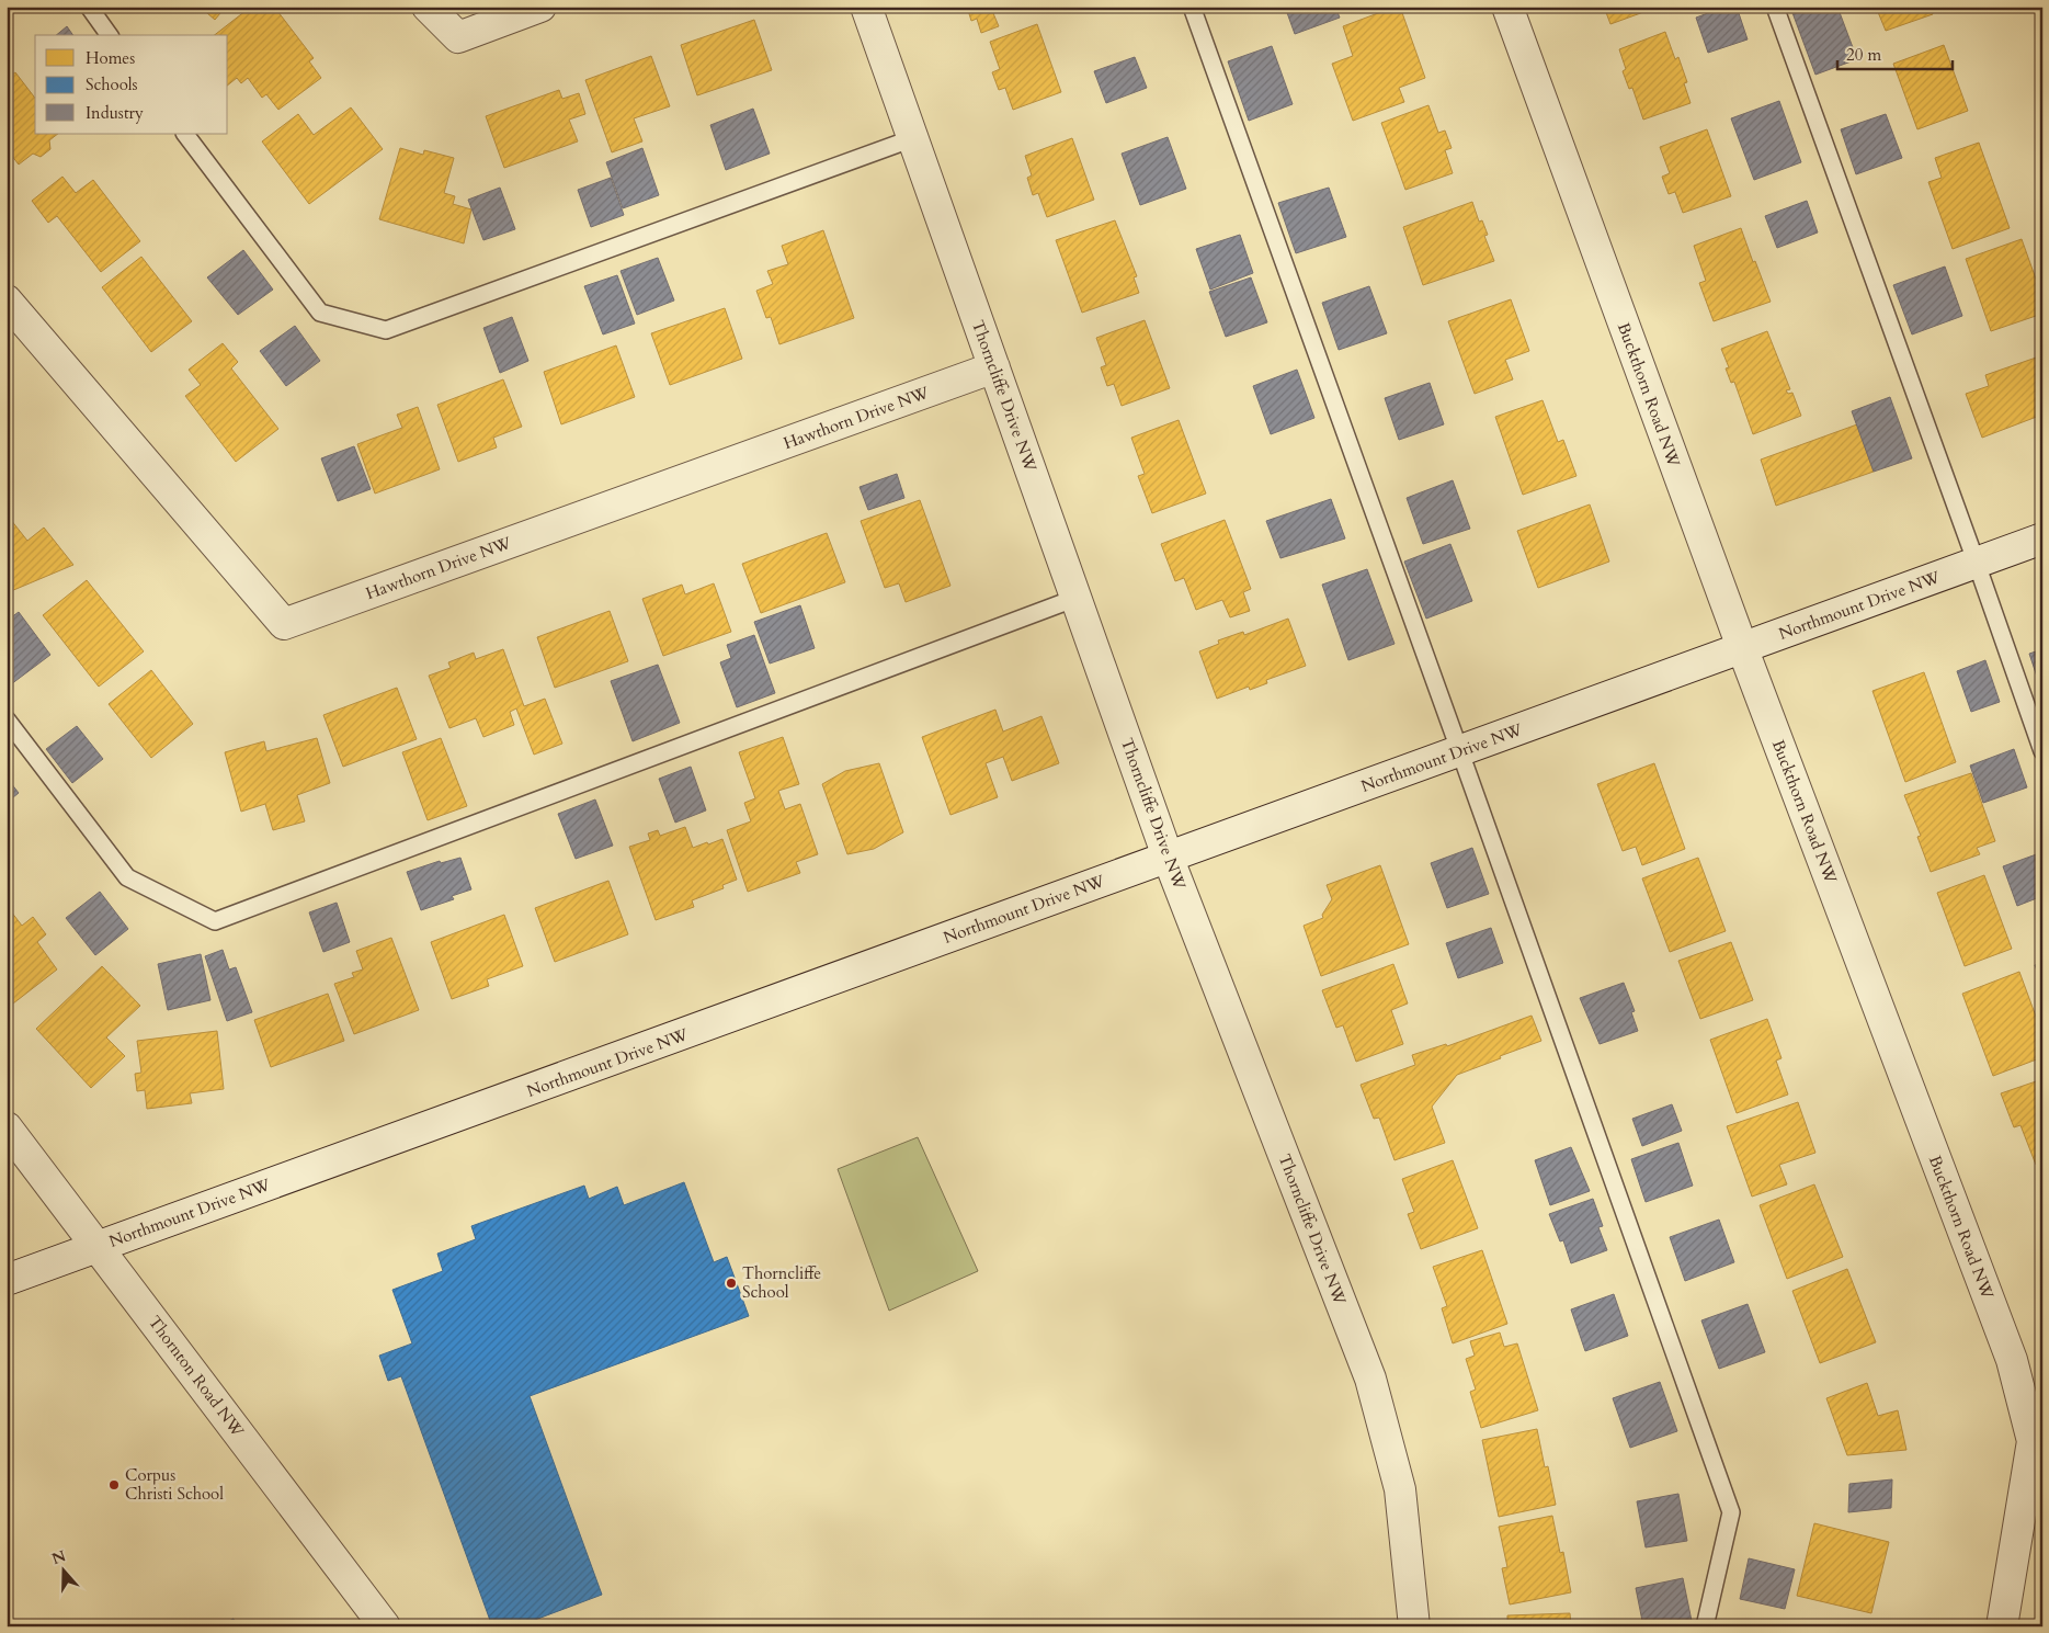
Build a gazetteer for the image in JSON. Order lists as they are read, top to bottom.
{
  "streets": {
    "street": [
      "Buckthorn Road NW",
      "Thorncliffe Drive NW",
      "Hawthorn Drive NW",
      "Northmount Drive NW",
      "Thornton Road NW"
    ]
  },
  "crossings": [
    ["Buckthorn Road NW", "Northmount Drive NW"],
    ["Thorncliffe Drive NW", "Hawthorn Drive NW"],
    ["Thorncliffe Drive NW", "Northmount Drive NW"],
    ["Northmount Drive NW", "Thornton Road NW"]
  ],
  "places": ["Thorncliffe School", "Corpus Christi School"],
  "legend": ["Homes", "Schools", "Industry"],
  "scale_bar": "20 m",
  "north": "top"
}
